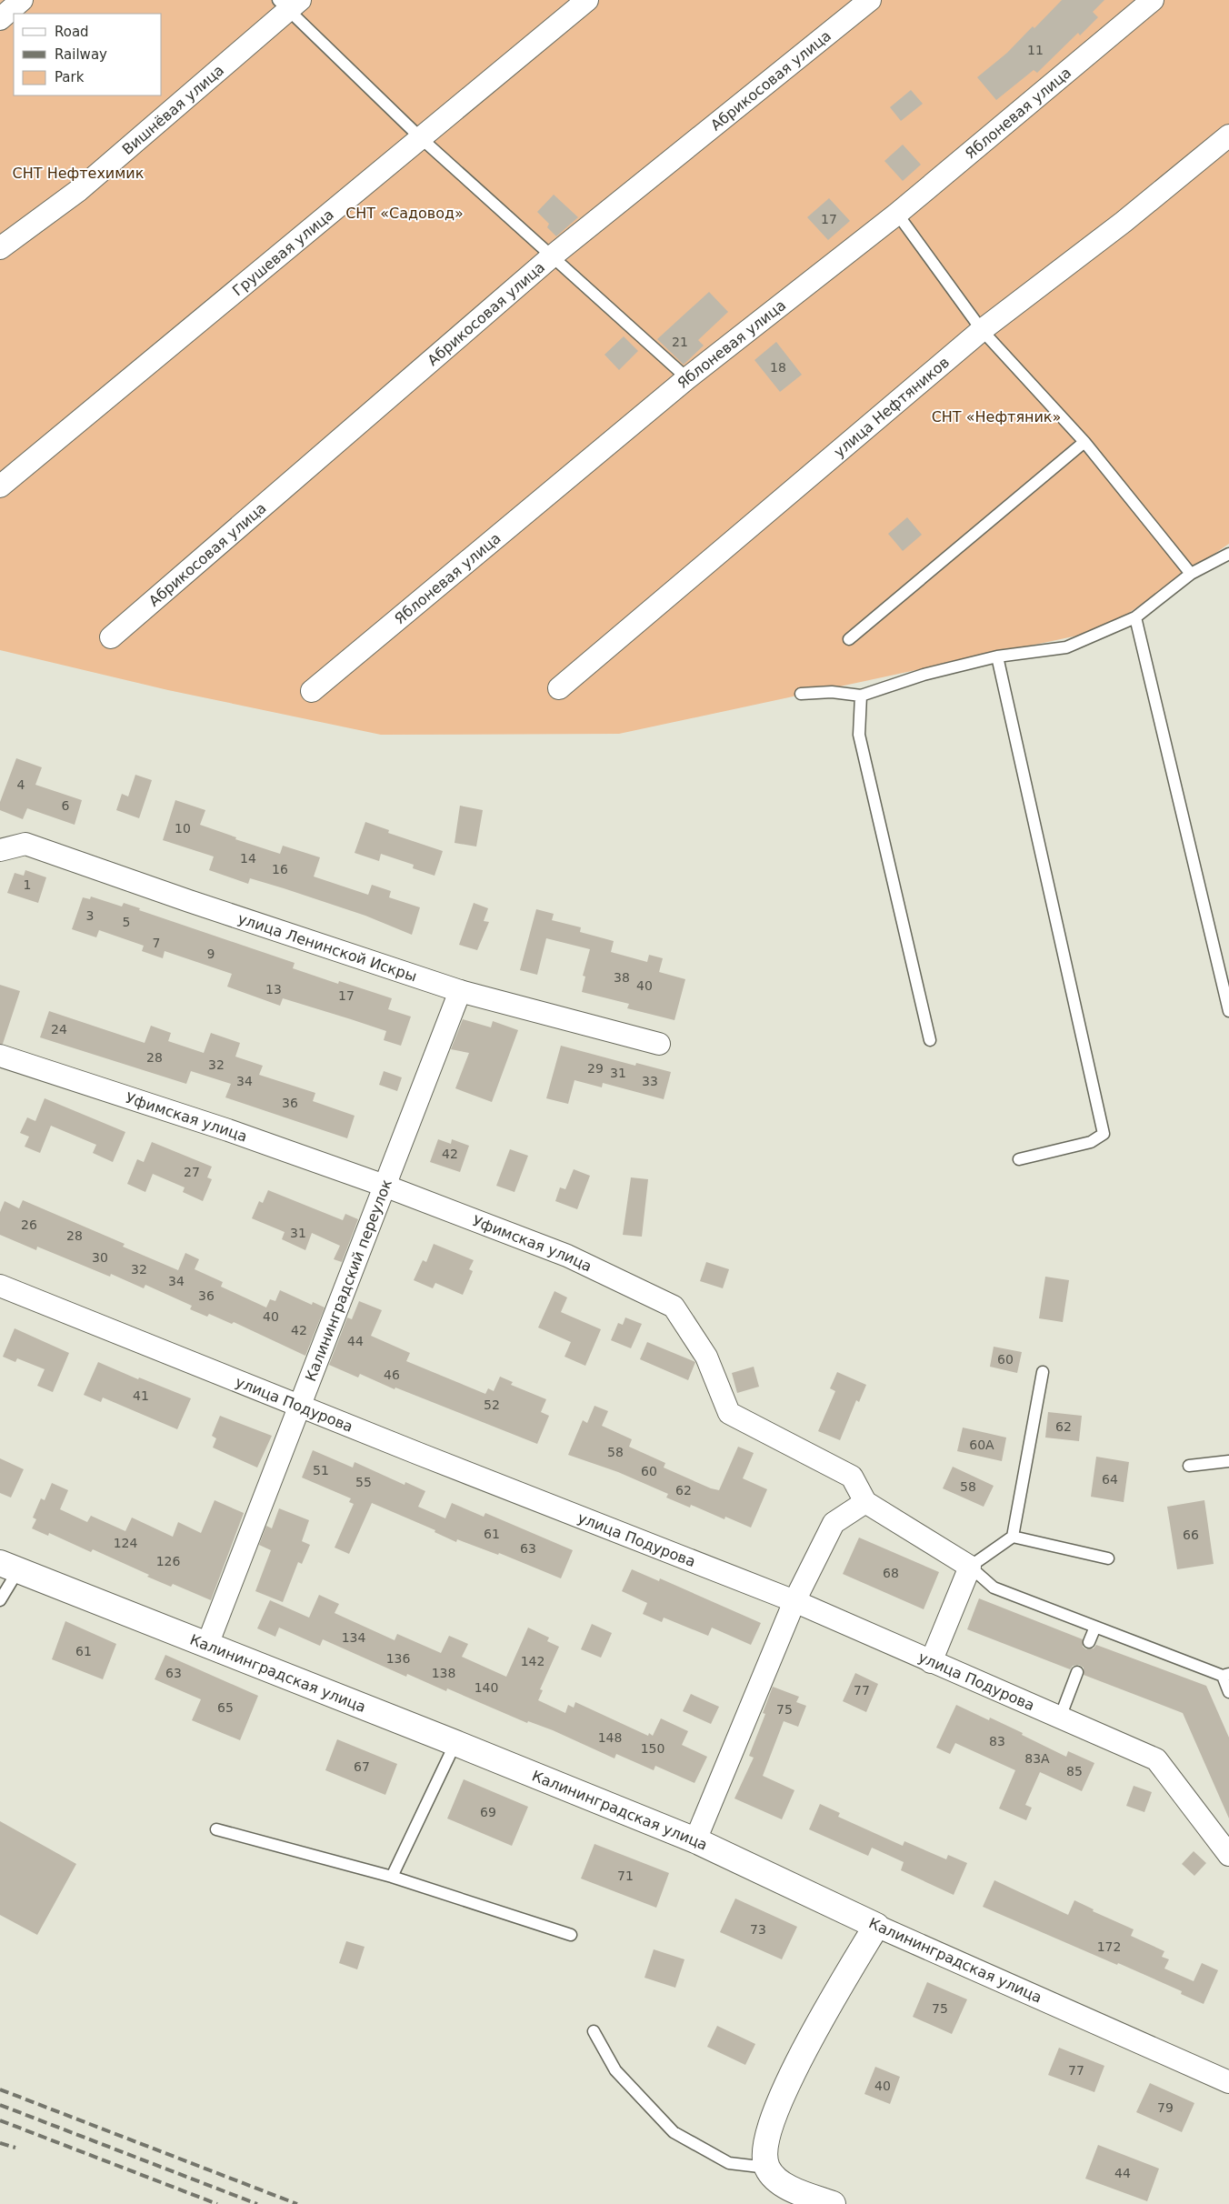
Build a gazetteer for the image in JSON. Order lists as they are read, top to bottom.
{
  "streets": {
    "street": [
      "Абрикосовая улица",
      "Вишнёвая улица",
      "Яблоневая улица",
      "Грушевая улица",
      "улица Нефтяников",
      "улица Ленинской Искры",
      "Уфимская улица",
      "Калининградский переулок",
      "улица Подурова",
      "Калининградская улица"
    ]
  },
  "crossings": [
    ["улица Ленинской Искры", "Калининградский переулок"],
    ["Уфимская улица", "Калининградский переулок"],
    ["Калининградский переулок", "улица Подурова"],
    ["Калининградский переулок", "Калининградская улица"]
  ],
  "parks": ["СНТ Нефтехимик", "СНТ «Садовод»", "СНТ «Нефтяник»"],
  "house_numbers": [
    "11",
    "17",
    "21",
    "18",
    "4",
    "6",
    "10",
    "14",
    "16",
    "1",
    "3",
    "5",
    "7",
    "9",
    "38",
    "40",
    "13",
    "17",
    "24",
    "28",
    "32",
    "29",
    "31",
    "34",
    "33",
    "36",
    "42",
    "27",
    "26",
    "31",
    "28",
    "30",
    "32",
    "34",
    "36",
    "40",
    "42",
    "44",
    "60",
    "46",
    "41",
    "52",
    "62",
    "60А",
    "58",
    "51",
    "60",
    "64",
    "55",
    "58",
    "62",
    "61",
    "66",
    "124",
    "63",
    "126",
    "68",
    "134",
    "61",
    "136",
    "142",
    "63",
    "138",
    "140",
    "77",
    "65",
    "75",
    "148",
    "83",
    "150",
    "83А",
    "67",
    "85",
    "69",
    "71",
    "73",
    "172",
    "75",
    "77",
    "40",
    "79",
    "44"
  ],
  "legend": ["Road", "Railway", "Park"]
}
